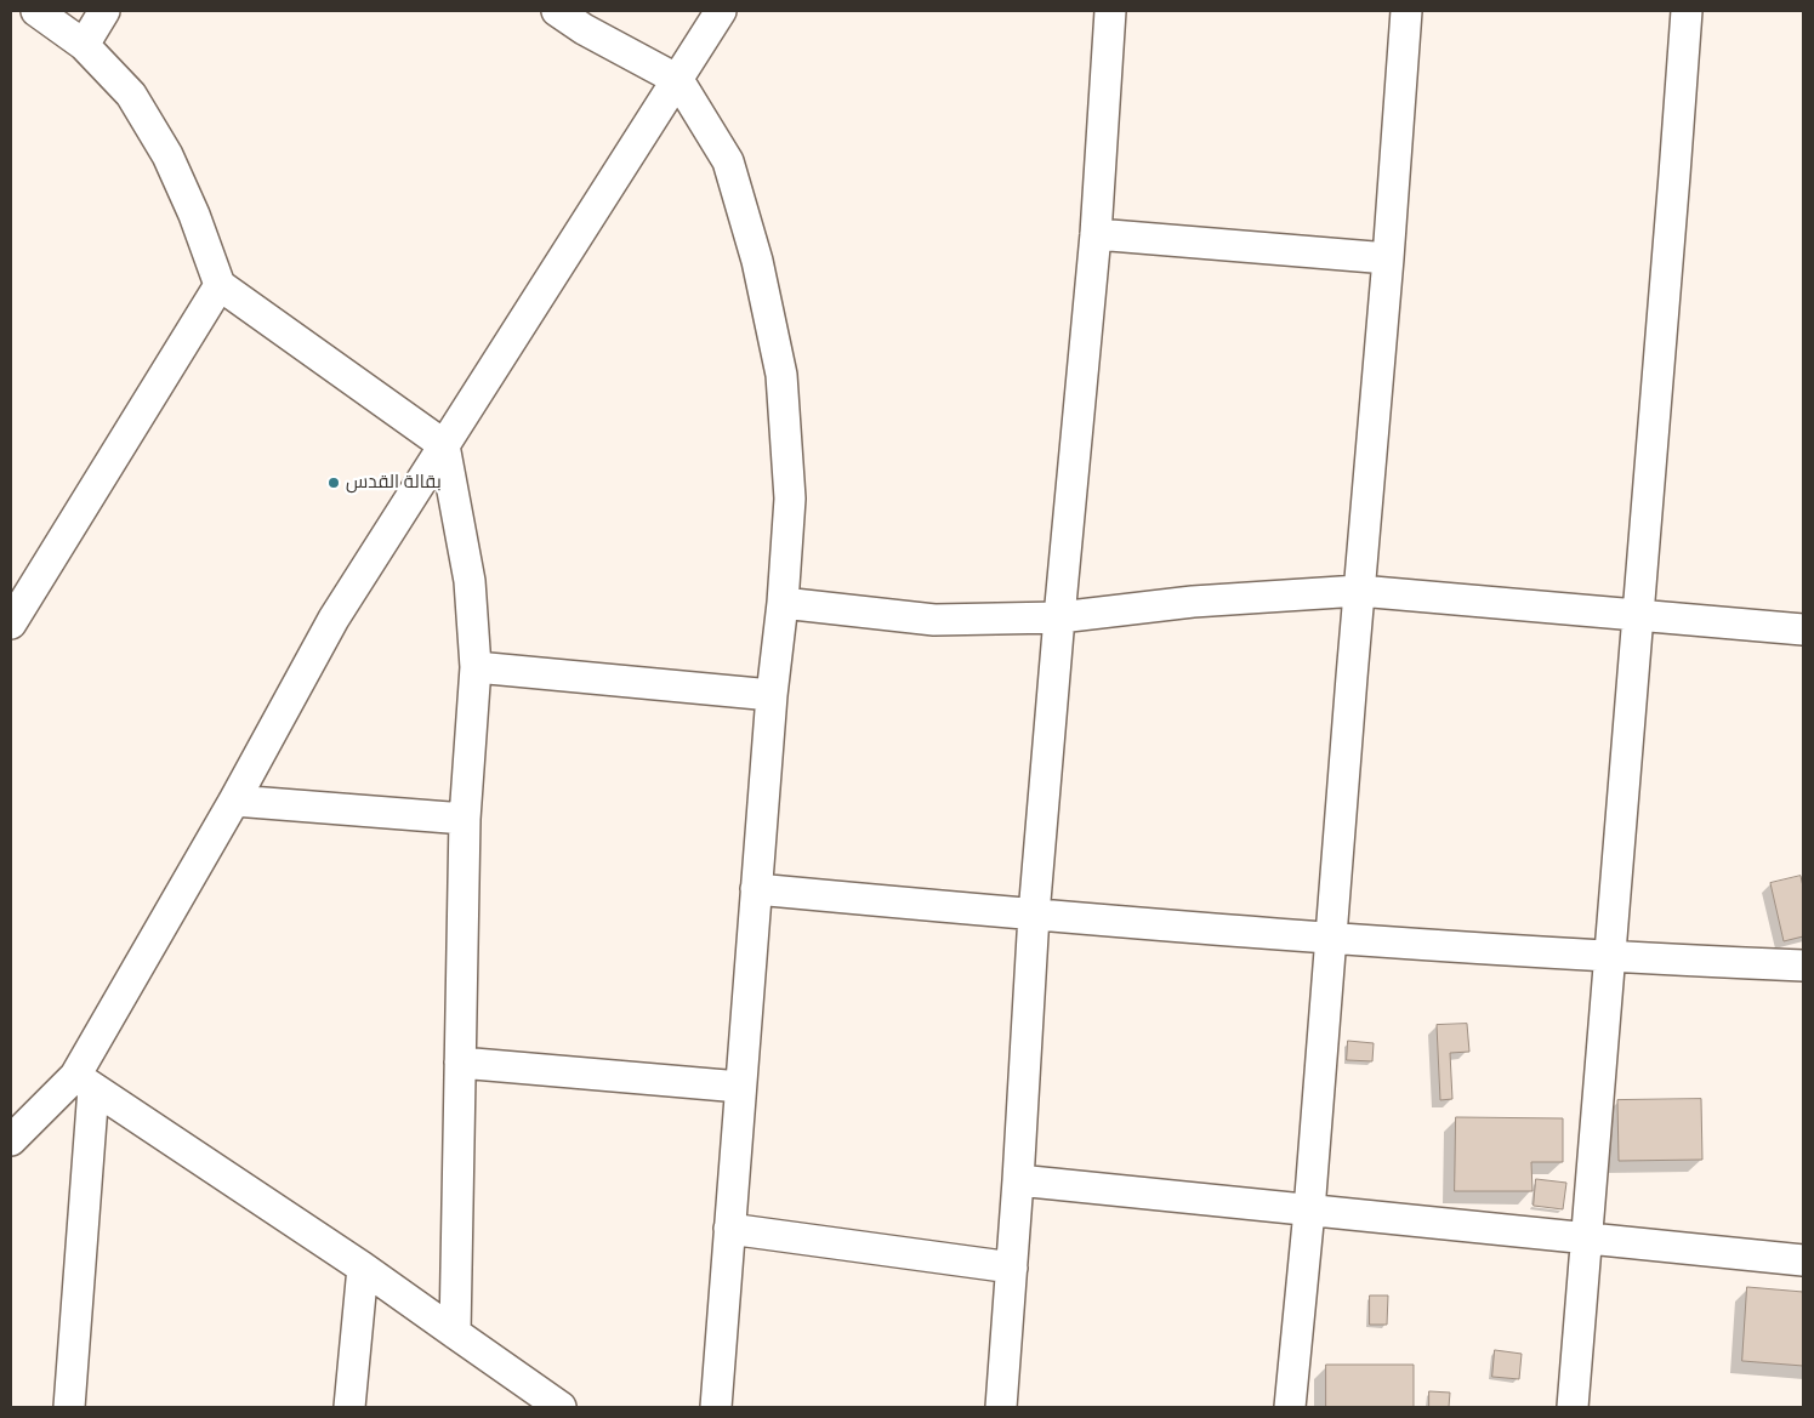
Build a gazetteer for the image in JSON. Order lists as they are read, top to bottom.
{
  "places": ["بقالة القدس"]
}
